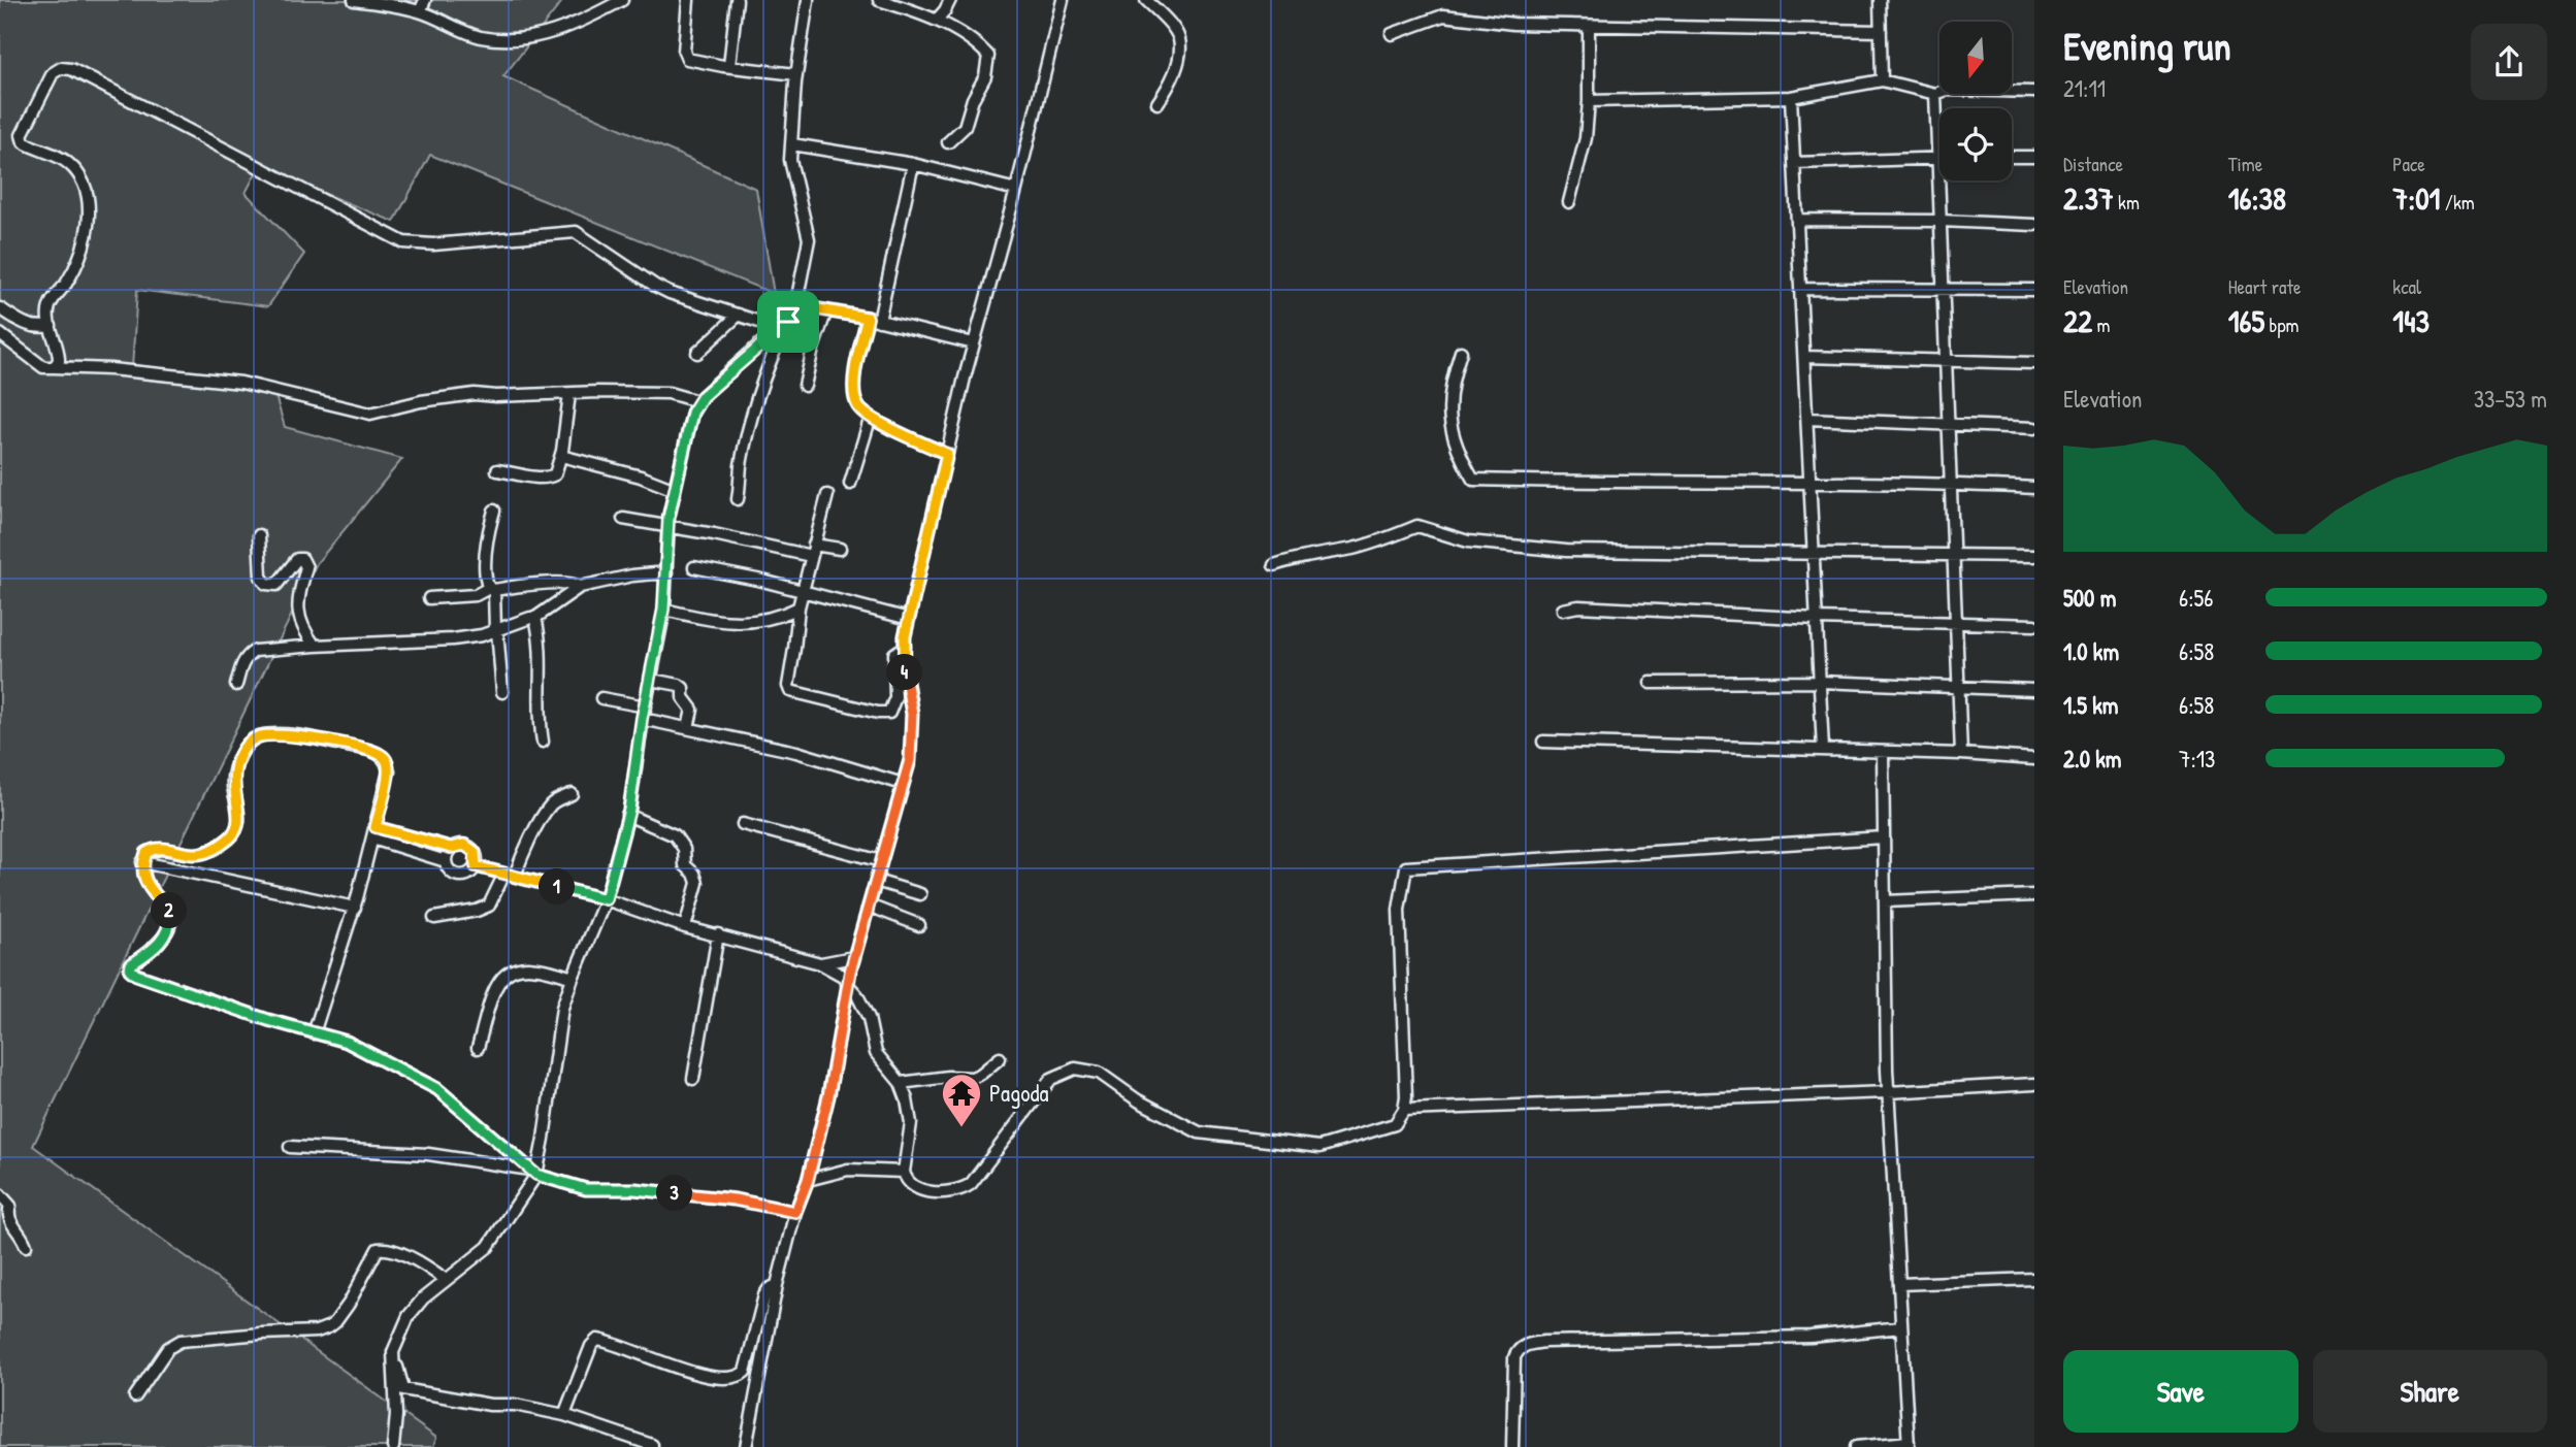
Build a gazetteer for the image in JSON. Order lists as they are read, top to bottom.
{
  "places": {
    "temple": ["Pagoda"]
  },
  "north": "bottom",
  "page": {
    "heading": ["Evening run", "21:11"],
    "stats": [
      ["Distance", "2.37 km"],
      ["Time", "16:38"],
      ["Pace", "7:01 /km"],
      ["Elevation", "22 m"],
      ["Heart rate", "165 bpm"],
      ["kcal", "143"]
    ],
    "chart": ["Elevation", "33–53 m"],
    "list": [
      {
        "name": "500 m",
        "note": "6:56"
      },
      {
        "name": "1.0 km",
        "note": "6:58"
      },
      {
        "name": "1.5 km",
        "note": "6:58"
      },
      {
        "name": "2.0 km",
        "note": "7:13"
      }
    ],
    "pins": [
      "4",
      "1",
      "2",
      "3"
    ],
    "buttons": ["Save", "Share"]
  }
}
